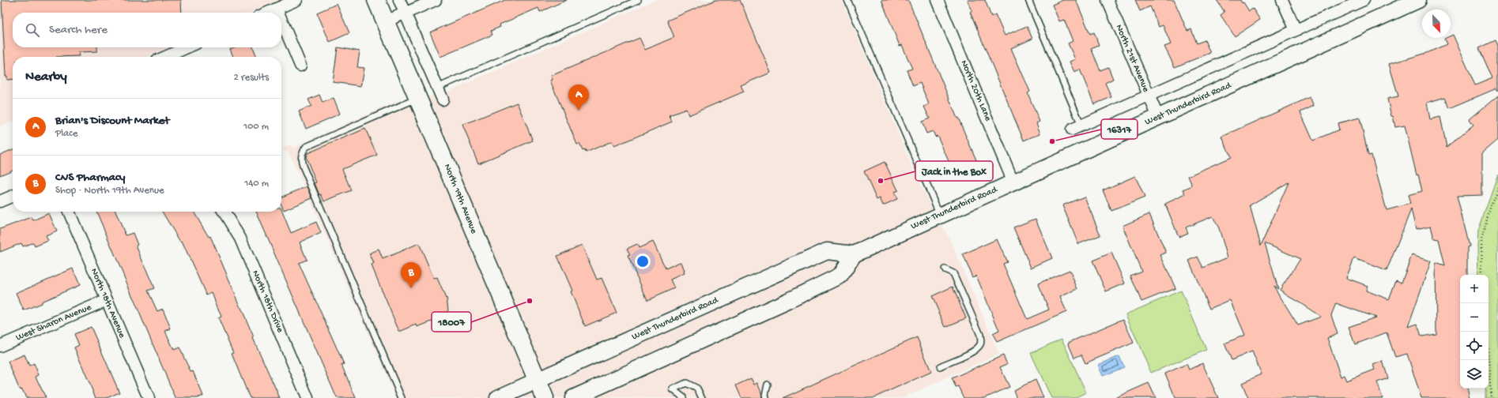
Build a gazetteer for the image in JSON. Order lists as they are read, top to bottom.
{
  "streets": {
    "main road": ["West Thunderbird Road", "North 19th Avenue"],
    "street": [
      "North 21st Avenue",
      "North 20th Lane",
      "North 18th Drive",
      "North 18th Avenue",
      "West Sharon Avenue"
    ]
  },
  "crossings": [
    ["North 21st Avenue", "West Thunderbird Road"],
    ["North 20th Lane", "West Thunderbird Road"],
    ["West Thunderbird Road", "North 19th Avenue"],
    ["North 18th Avenue", "West Sharon Avenue"]
  ],
  "places": ["16317", "Jack in the Box", "18007"],
  "north": "bottom right",
  "page": {
    "search": "Search here",
    "heading": ["Nearby", "2 results"],
    "pins": ["A", "B"],
    "list": [
      {
        "mark": "A",
        "name": "Brian's Discount Market",
        "note": "Place",
        "value": "100 m"
      },
      {
        "mark": "B",
        "name": "CVS Pharmacy",
        "note": "Shop · North 19th Avenue",
        "value": "140 m"
      }
    ],
    "map_buttons": ["+", "−"]
  }
}
